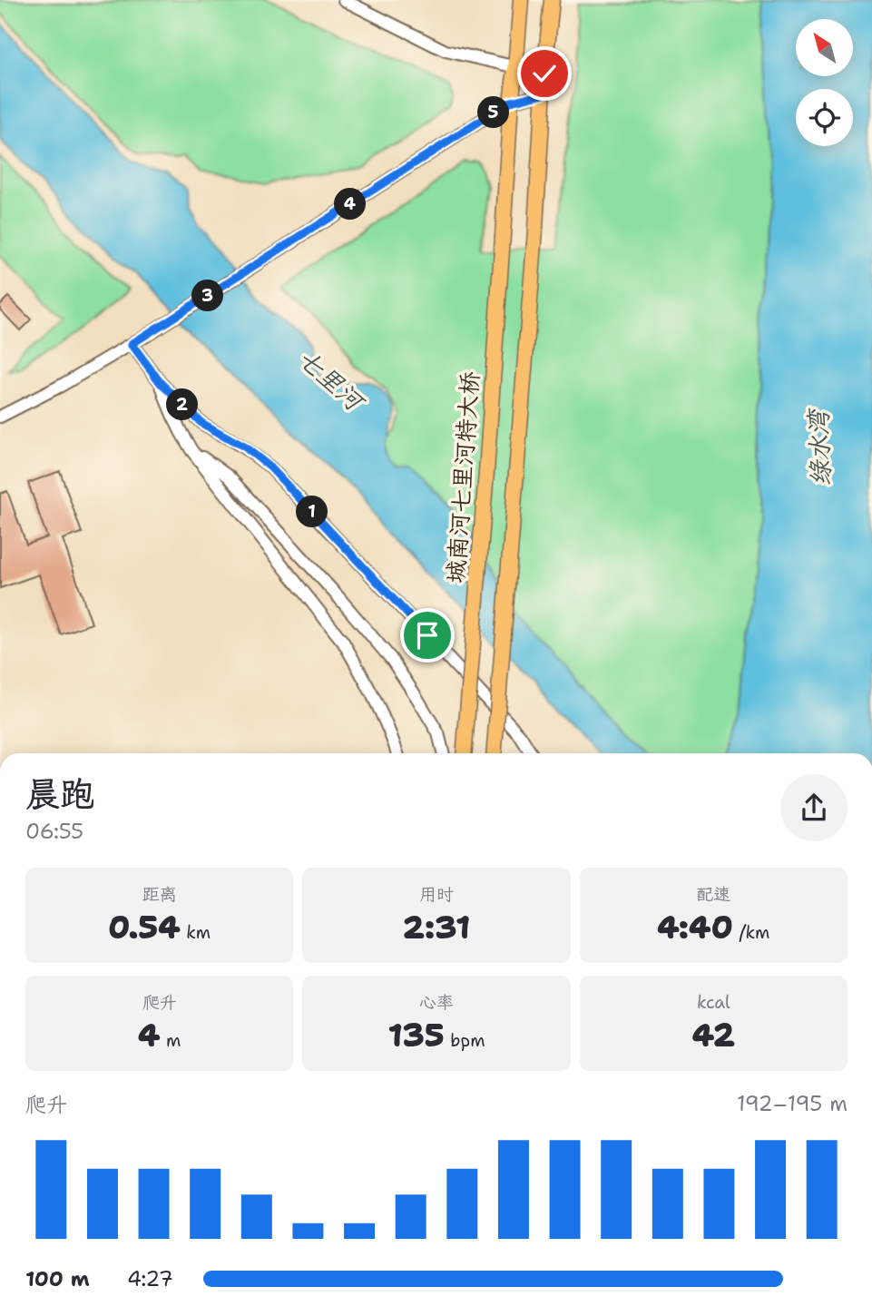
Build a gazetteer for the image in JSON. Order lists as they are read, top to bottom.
{
  "streets": {
    "main road": ["城南河七里河特大桥"]
  },
  "water": ["七里河", "绿水湾"],
  "north": "top left",
  "page": {
    "pins": [
      "5",
      "4",
      "3",
      "2",
      "1"
    ],
    "heading": ["晨跑", "06:55"],
    "stats": [
      ["距离", "0.54 km"],
      ["用时", "2:31"],
      ["配速", "4:40 /km"],
      ["爬升", "4 m"],
      ["心率", "135 bpm"],
      ["kcal", "42"]
    ],
    "chart": ["爬升", "192–195 m"],
    "list": [
      {
        "name": "100 m",
        "note": "4:27"
      }
    ]
  }
}
